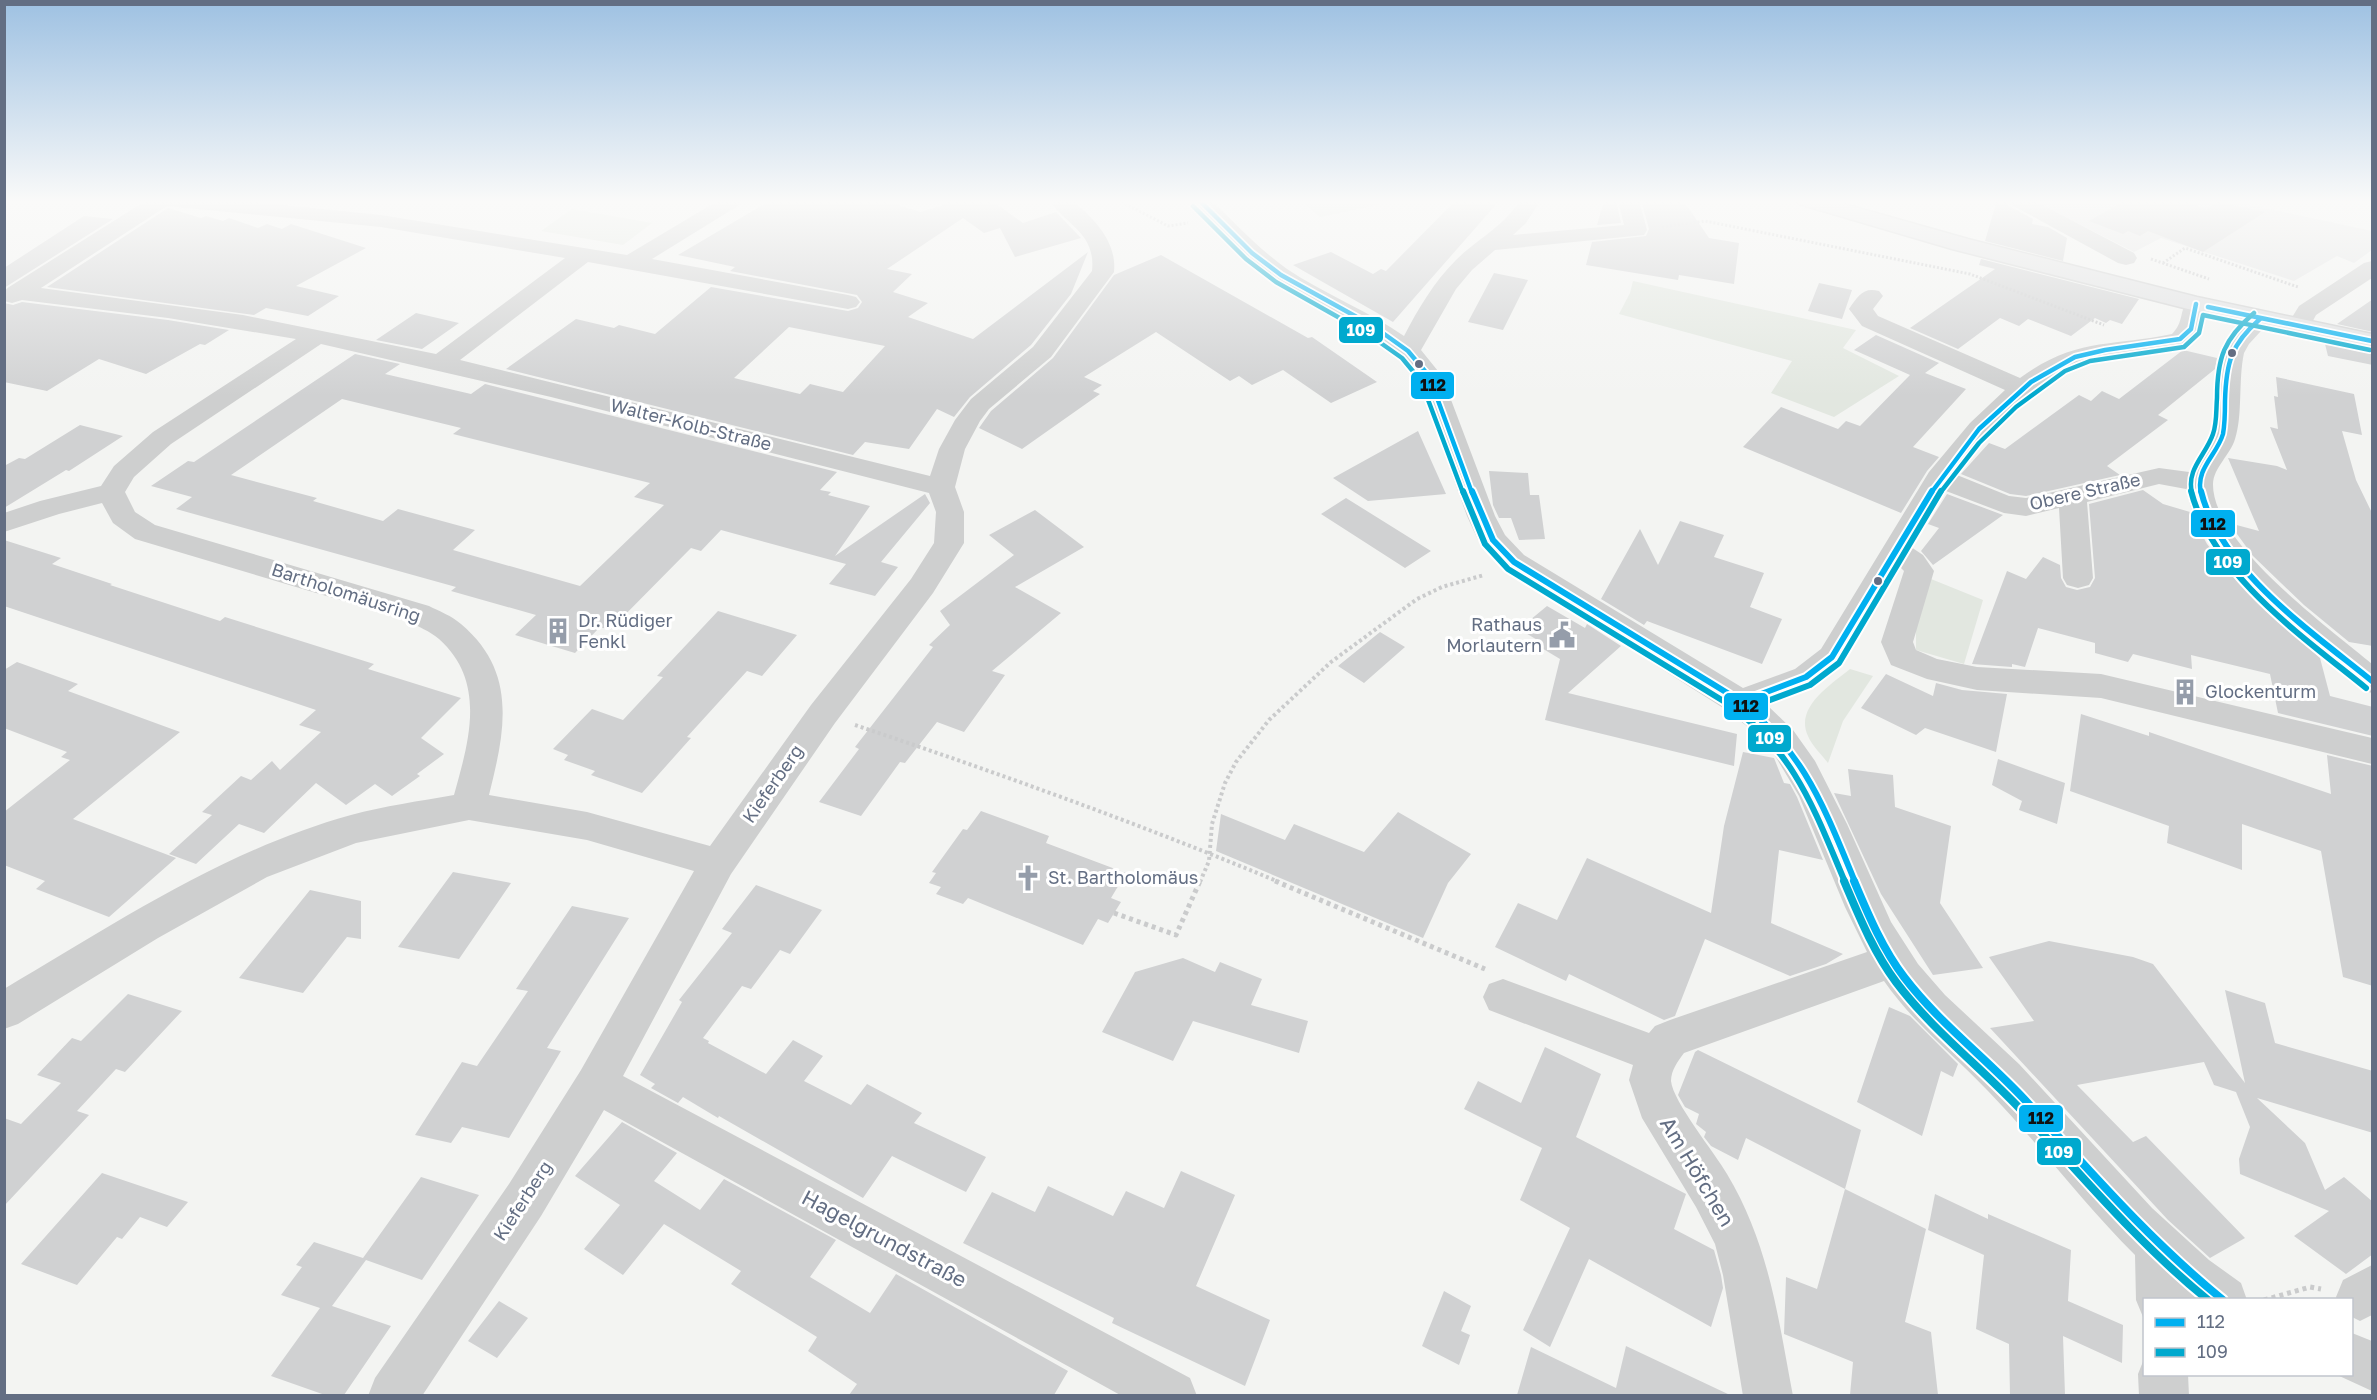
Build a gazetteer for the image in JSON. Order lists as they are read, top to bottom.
{
  "streets": {
    "street": [
      "Walter-Kolb-Straße",
      "Obere Straße",
      "Bartholomäusring",
      "Kieferberg",
      "Am Höfchen",
      "Hagelgrundstraße"
    ]
  },
  "crossings": [
    ["Walter-Kolb-Straße", "Kieferberg"],
    ["Kieferberg", "Hagelgrundstraße"]
  ],
  "places": {
    "building": ["Dr. Rüdiger Fenkl", "Glockenturm"],
    "public building": ["Rathaus Morlautern"],
    "church": ["St. Bartholomäus"]
  },
  "lines": ["transit line 112", "transit line 109"],
  "legend": ["112", "109"]
}
